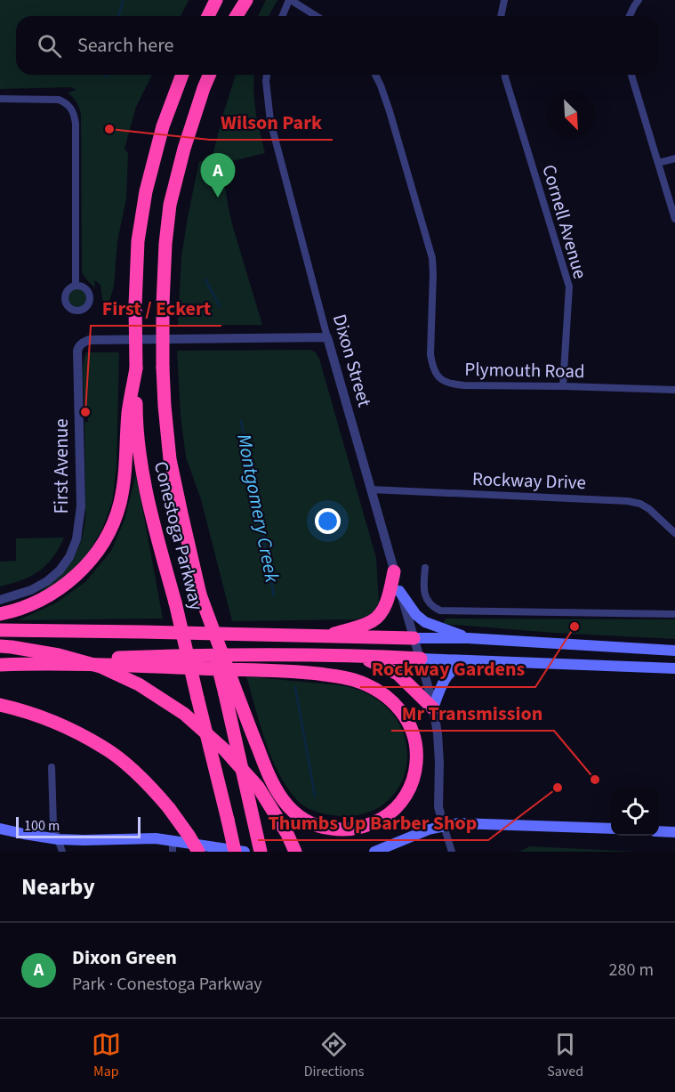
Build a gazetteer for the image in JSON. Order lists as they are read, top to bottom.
{
  "streets": {
    "highway": ["Conestoga Parkway"],
    "street": [
      "Cornell Avenue",
      "Dixon Street",
      "Plymouth Road",
      "First Avenue",
      "Rockway Drive"
    ]
  },
  "crossings": [
    ["Cornell Avenue", "Plymouth Road"],
    ["Dixon Street", "First Avenue"],
    ["Dixon Street", "Rockway Drive"]
  ],
  "water": ["Montgomery Creek"],
  "places": [
    "Wilson Park",
    "First / Eckert",
    "Rockway Gardens",
    "Mr Transmission",
    "Thumbs Up Barber Shop"
  ],
  "scale_bar": "100 m",
  "north": "bottom right",
  "page": {
    "search": "Search here",
    "pins": "A",
    "scale": "100 m",
    "heading": "Nearby",
    "list": [
      {
        "mark": "A",
        "name": "Dixon Green",
        "note": "Park · Conestoga Parkway",
        "value": "280 m"
      }
    ],
    "nav": ["Map", "Directions", "Saved"]
  }
}
